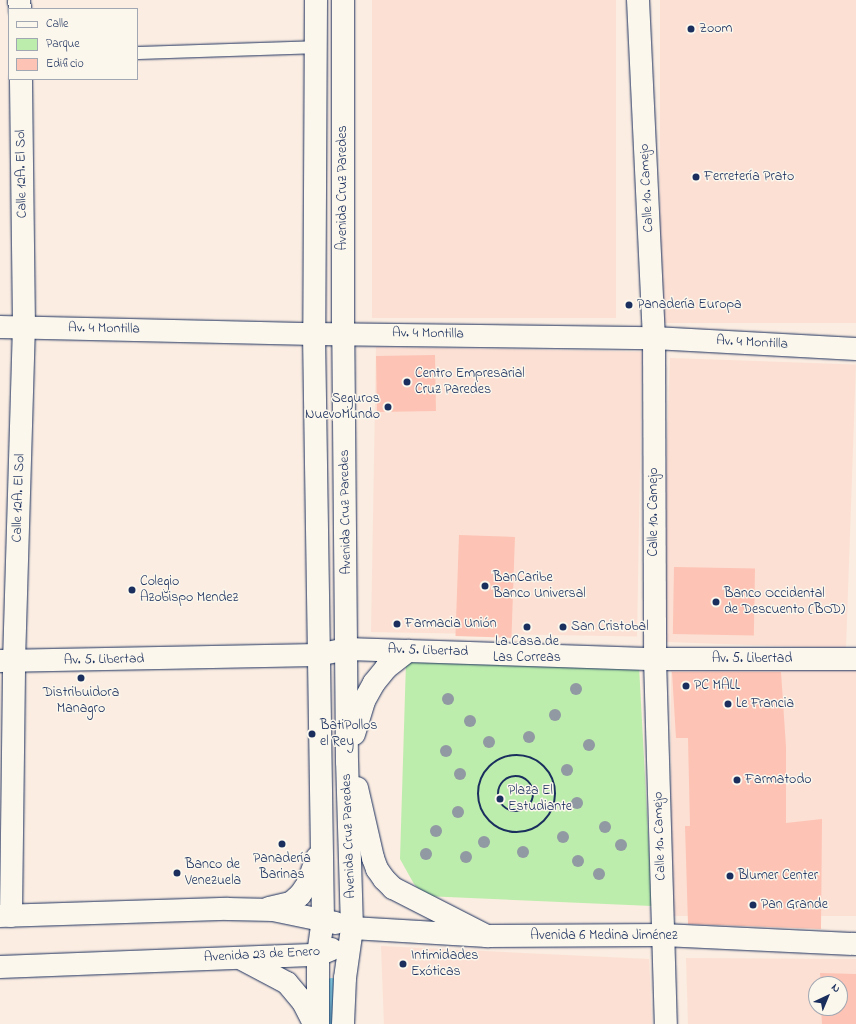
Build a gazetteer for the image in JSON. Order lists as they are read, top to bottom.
{
  "streets": {
    "street": [
      "Calle 12A. El Sol",
      "Avenida Cruz Paredes",
      "Calle 10. Camejo",
      "Av. 4 Montilla",
      "Av. 5. Libertad",
      "Avenida 6 Medina Jiménez",
      "Avenida 23 de Enero"
    ]
  },
  "crossings": [
    ["Calle 12A. El Sol", "Av. 4 Montilla"],
    ["Calle 12A. El Sol", "Av. 5. Libertad"],
    ["Avenida Cruz Paredes", "Av. 4 Montilla"],
    ["Avenida Cruz Paredes", "Av. 5. Libertad"],
    ["Avenida Cruz Paredes", "Avenida 6 Medina Jiménez"],
    ["Avenida Cruz Paredes", "Avenida 23 de Enero"],
    ["Calle 10. Camejo", "Av. 4 Montilla"],
    ["Calle 10. Camejo", "Av. 5. Libertad"],
    ["Calle 10. Camejo", "Avenida 6 Medina Jiménez"],
    ["Avenida 6 Medina Jiménez", "Avenida 23 de Enero"]
  ],
  "places": [
    "Zoom",
    "Ferretería Prato",
    "Panadería Europa",
    "Centro Empresarial Cruz Paredes",
    "Seguros NuevoMundo",
    "BanCaribe Banco Universal",
    "Colegio Azobispo Mendez",
    "Banco Occidental de Descuento (BOD)",
    "Farmacia Unión",
    "La Casa de Las Correas",
    "San Cristobal",
    "Distribuidora Managro",
    "PC MALL",
    "Le Francia",
    "BatiPollos el Rey",
    "Farmatodo",
    "Plaza El Estudiante",
    "Panadería Barinas",
    "Banco de Venezuela",
    "Blumer Center",
    "Pan Grande",
    "Intimidades Exóticas"
  ],
  "legend": ["Calle", "Parque", "Edificio"],
  "north": "top right"
}
